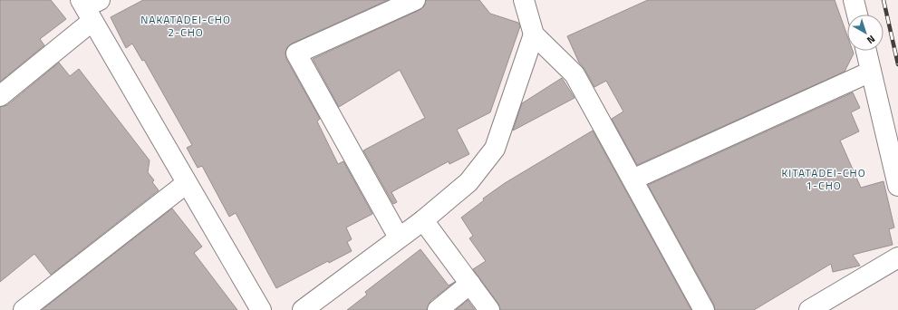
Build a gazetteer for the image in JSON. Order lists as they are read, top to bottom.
{
  "districts": ["NAKATADEI-CHO 2-CHO", "KITATADEI-CHO 1-CHO"],
  "north": "bottom right"
}
